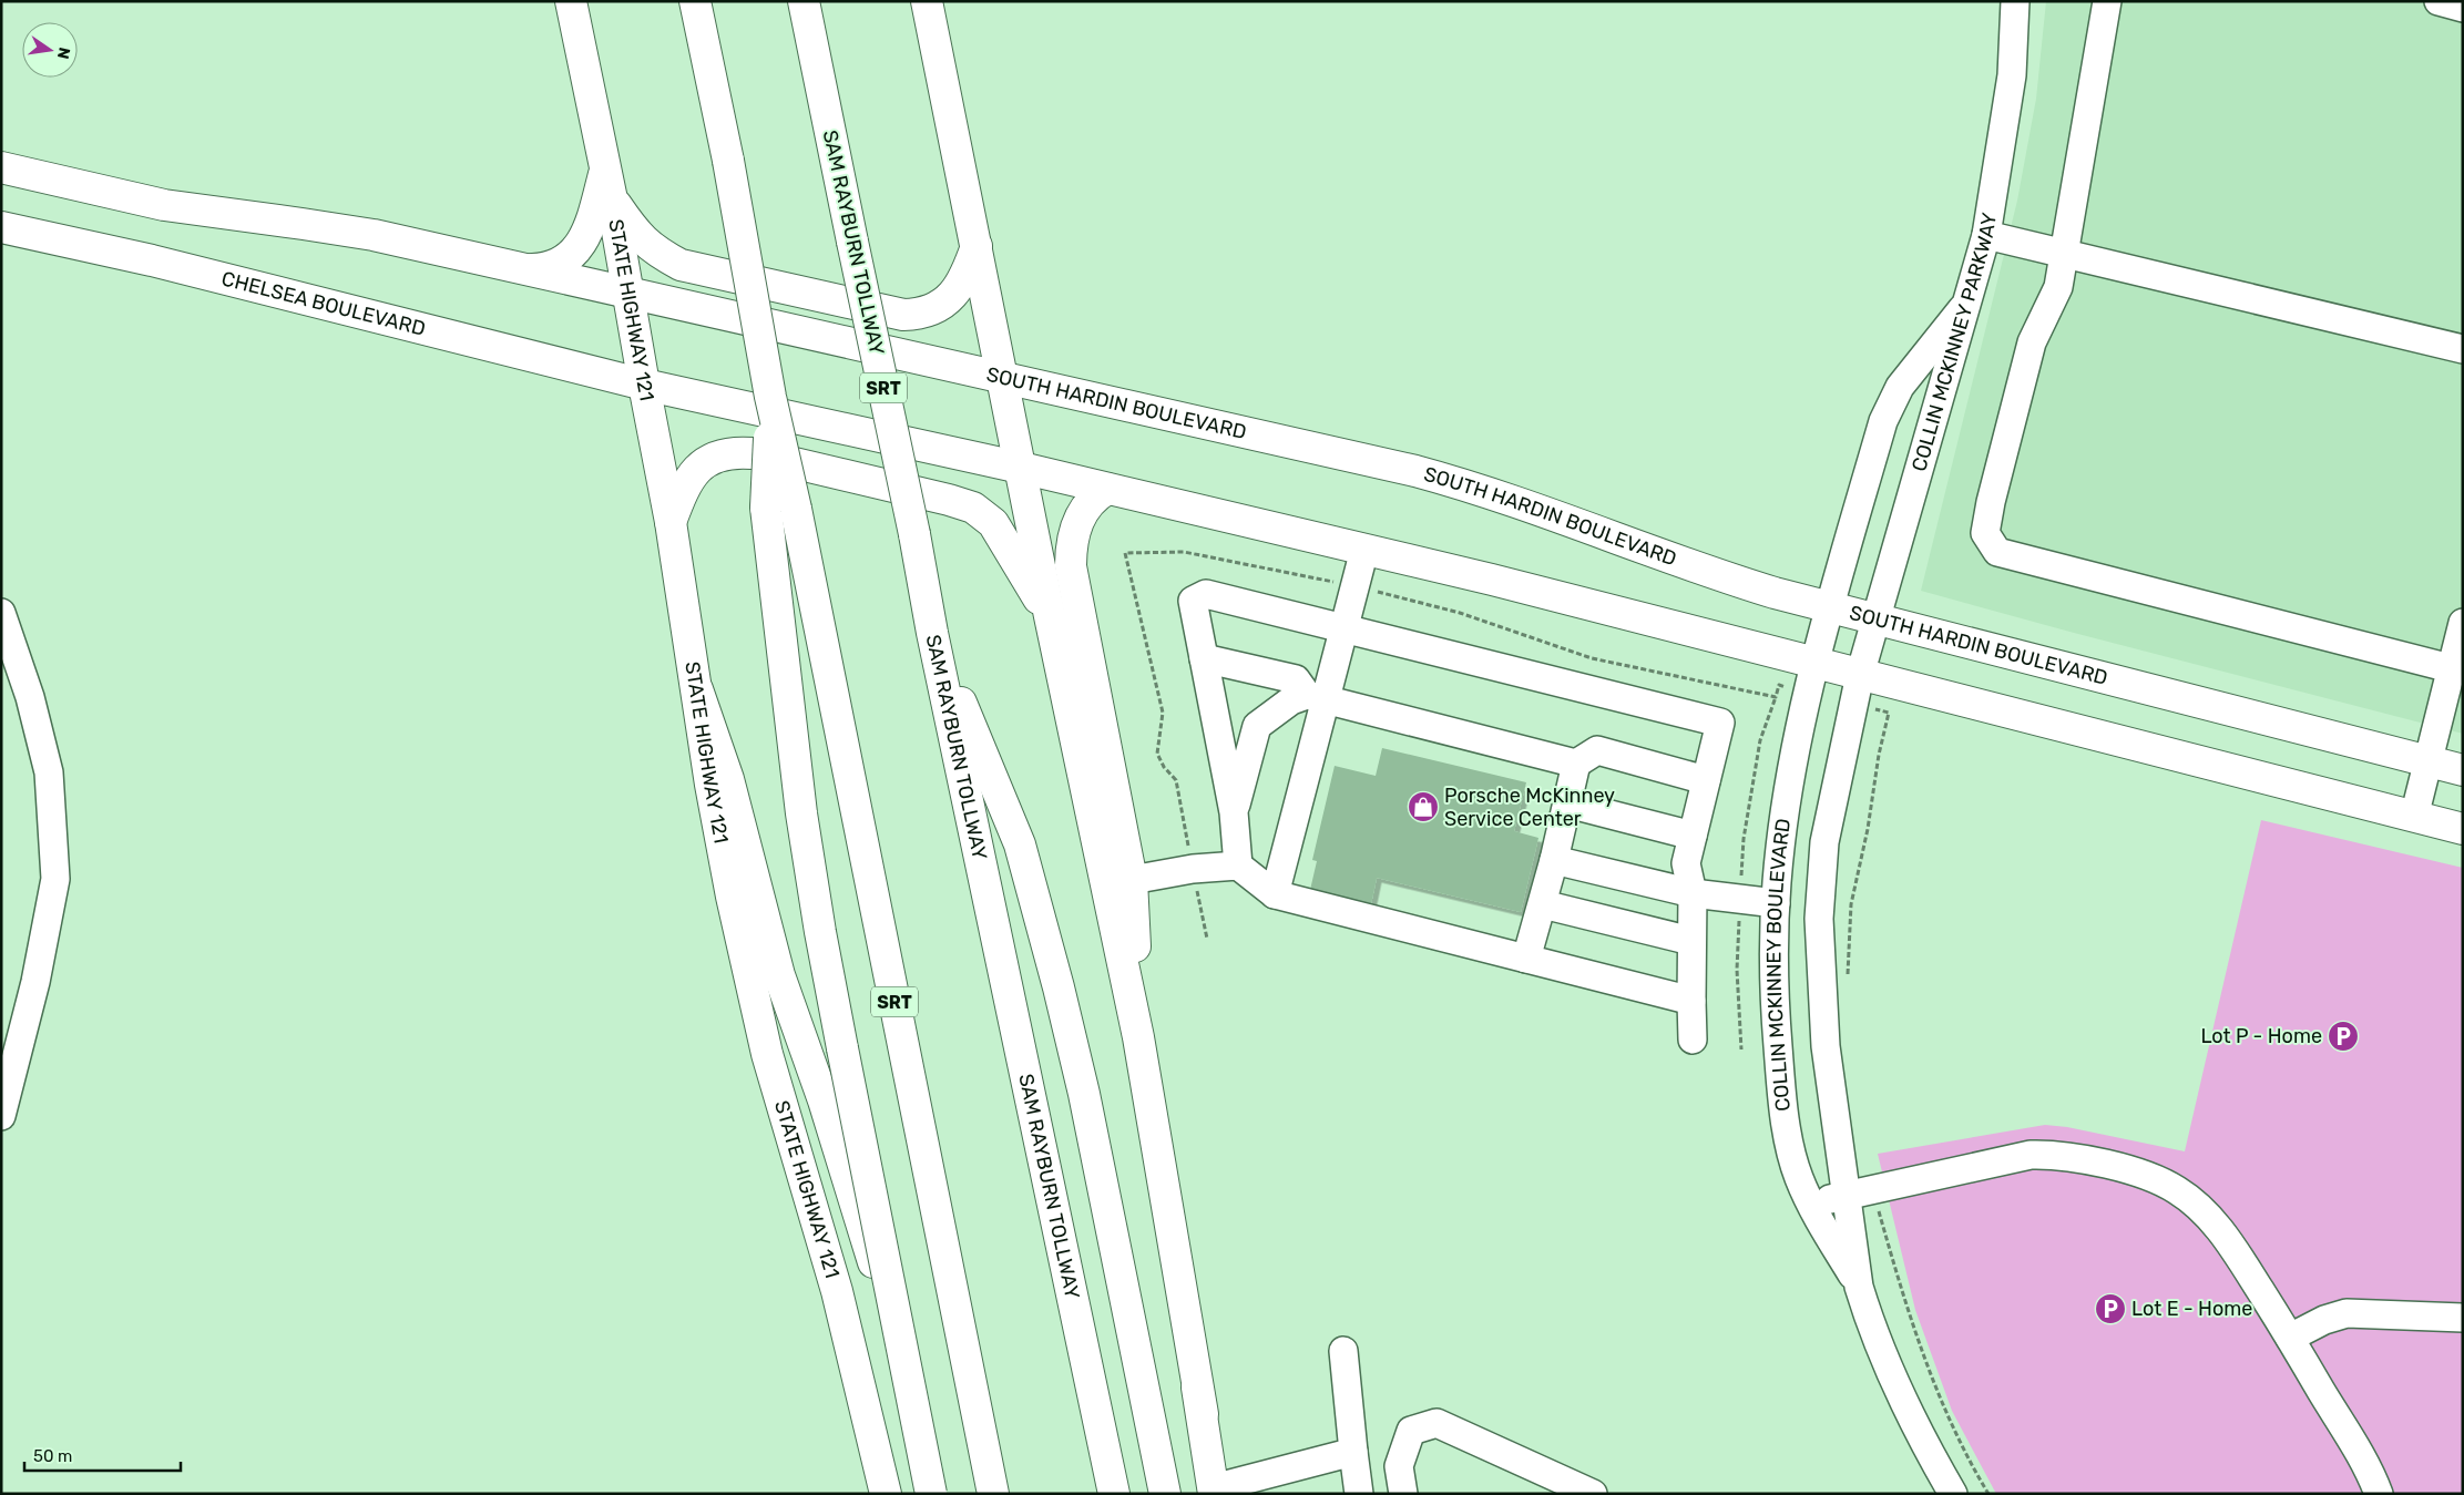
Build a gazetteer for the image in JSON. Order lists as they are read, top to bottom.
{
  "streets": {
    "main road": [
      "SAM RAYBURN TOLLWAY",
      "CHELSEA BOULEVARD",
      "STATE HIGHWAY 121",
      "SRT",
      "SOUTH HARDIN BOULEVARD"
    ],
    "street": ["COLLIN MCKINNEY PARKWAY", "COLLIN MCKINNEY BOULEVARD"]
  },
  "crossings": [
    ["CHELSEA BOULEVARD", "STATE HIGHWAY 121"],
    ["STATE HIGHWAY 121", "SOUTH HARDIN BOULEVARD"],
    ["COLLIN MCKINNEY PARKWAY", "SOUTH HARDIN BOULEVARD"],
    ["COLLIN MCKINNEY PARKWAY", "COLLIN MCKINNEY BOULEVARD"],
    ["SOUTH HARDIN BOULEVARD", "COLLIN MCKINNEY BOULEVARD"]
  ],
  "places": {
    "shop": ["Porsche McKinney Service Center"],
    "parking": ["Lot P - Home", "Lot E - Home"]
  },
  "scale_bar": "50 m",
  "north": "right"
}
